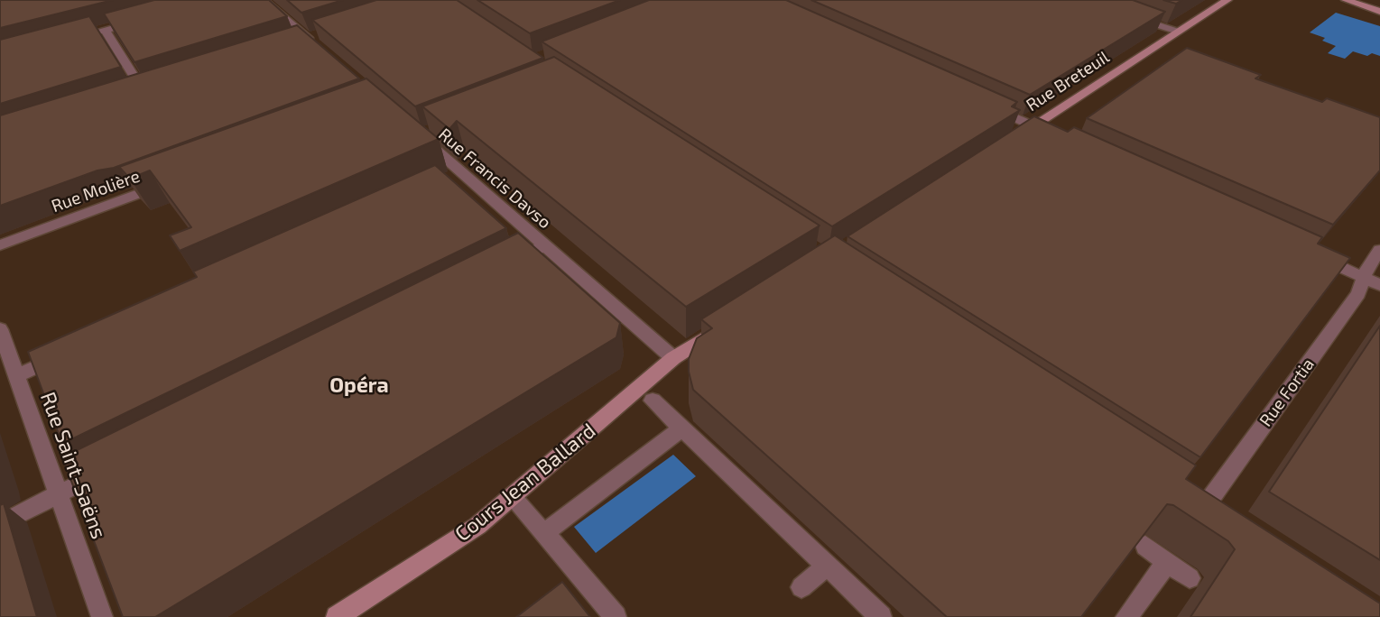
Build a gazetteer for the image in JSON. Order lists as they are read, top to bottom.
{
  "streets": {
    "street": [
      "Rue Breteuil",
      "Rue Francis Davso",
      "Rue Molière",
      "Rue Fortia",
      "Rue Saint-Saëns",
      "Cours Jean Ballard"
    ]
  },
  "crossings": [
    ["Rue Francis Davso", "Cours Jean Ballard"]
  ],
  "districts": ["Opéra"]
}
